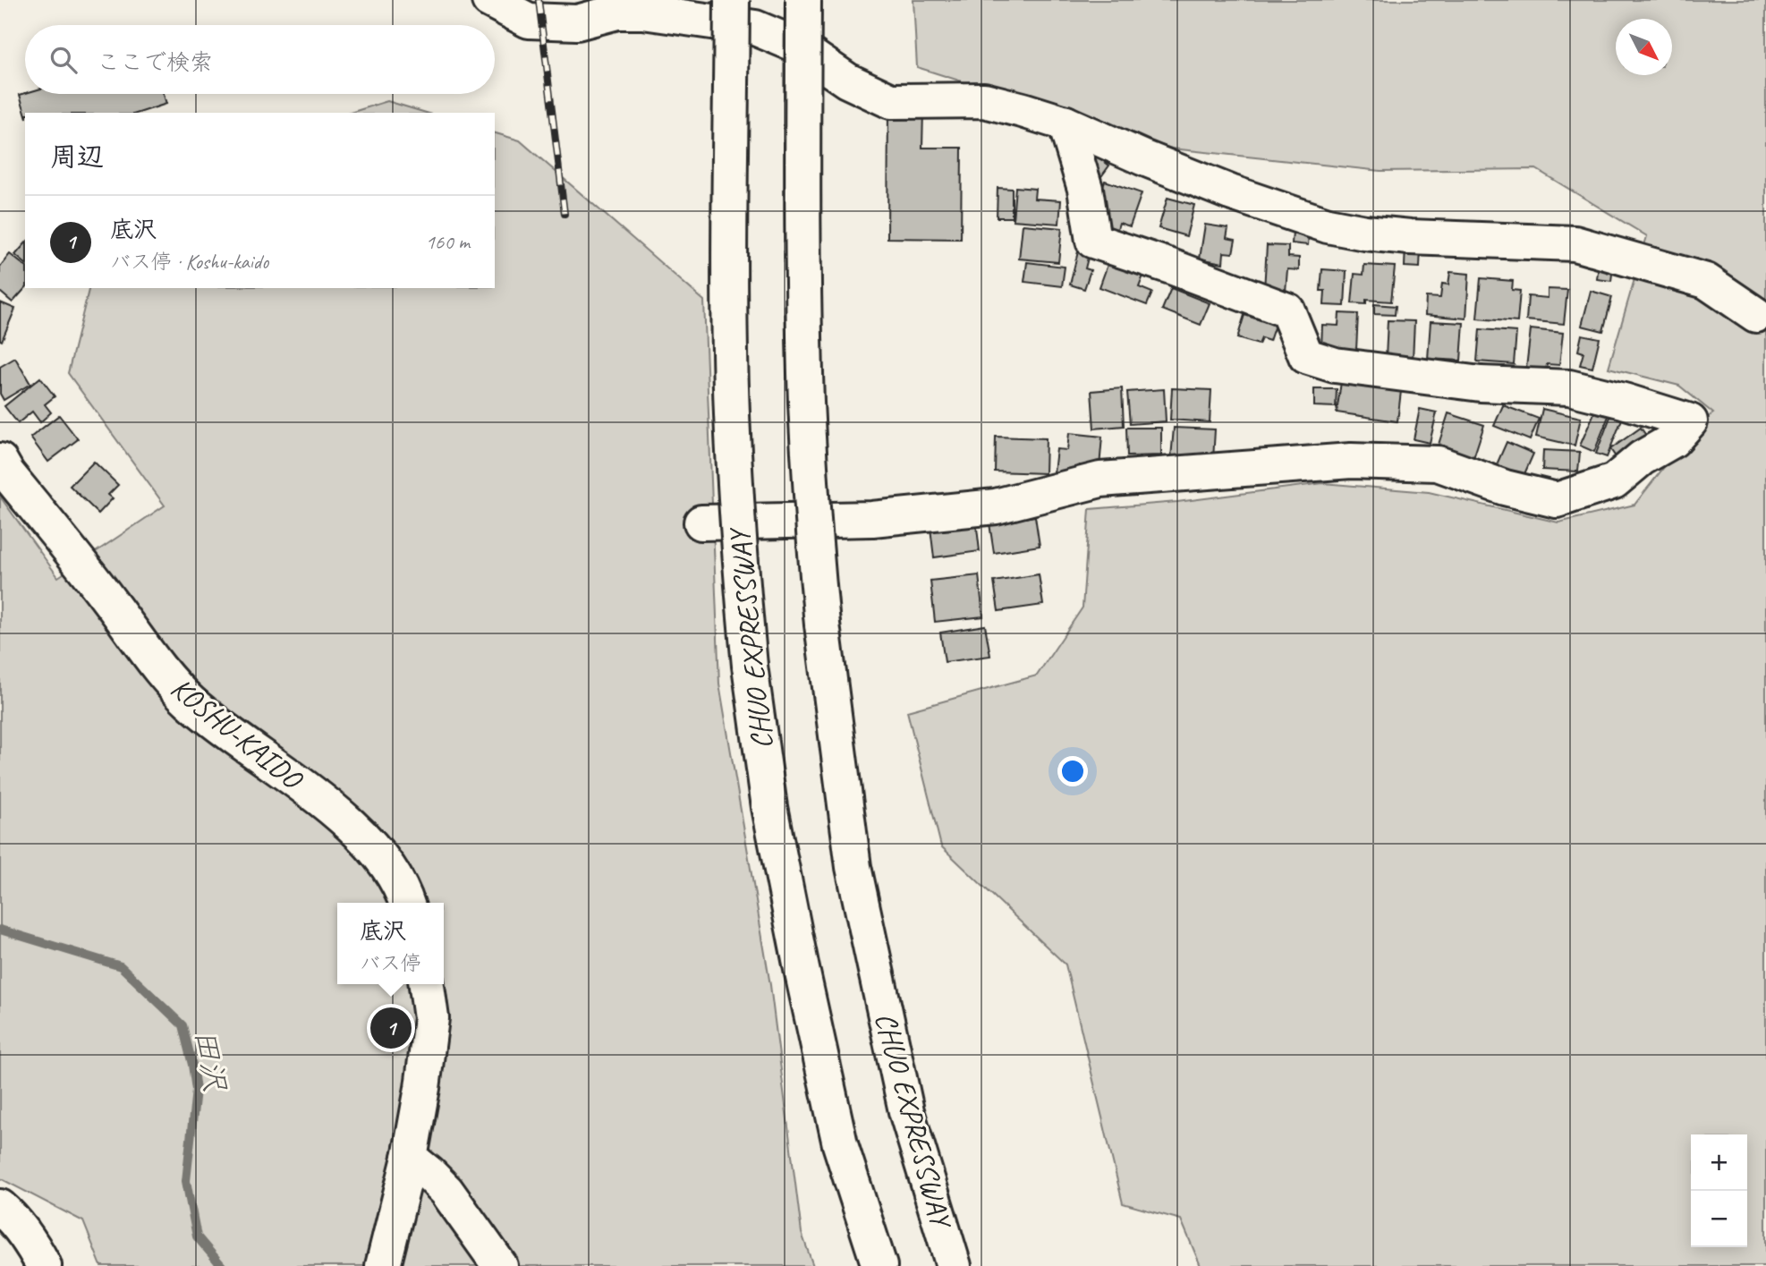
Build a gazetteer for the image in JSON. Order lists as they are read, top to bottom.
{
  "streets": {
    "main road": ["CHUO EXPRESSWAY", "KOSHU-KAIDO"]
  },
  "water": ["田沢"],
  "north": "bottom right",
  "page": {
    "search": "ここで検索",
    "heading": "周辺",
    "list": [
      {
        "mark": "1",
        "name": "底沢",
        "note": "バス停 · Koshu-kaido",
        "value": "160 m"
      }
    ],
    "popup": ["底沢", "バス停"],
    "pins": "1",
    "map_buttons": ["+", "−"]
  }
}
